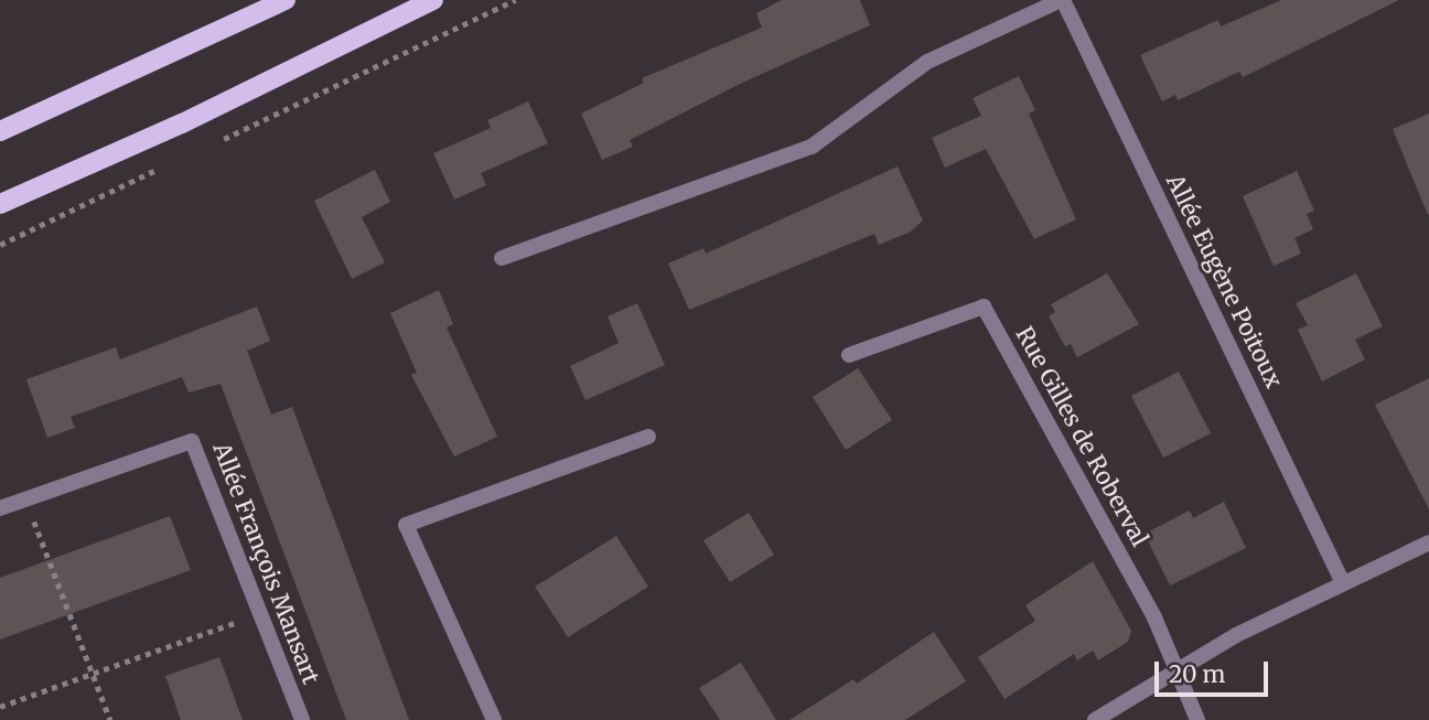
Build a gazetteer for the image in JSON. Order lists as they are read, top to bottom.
{
  "streets": {
    "street": ["Allée Eugène Poitoux", "Rue Gilles de Roberval", "Allée François Mansart"]
  },
  "scale_bar": "20 m"
}
